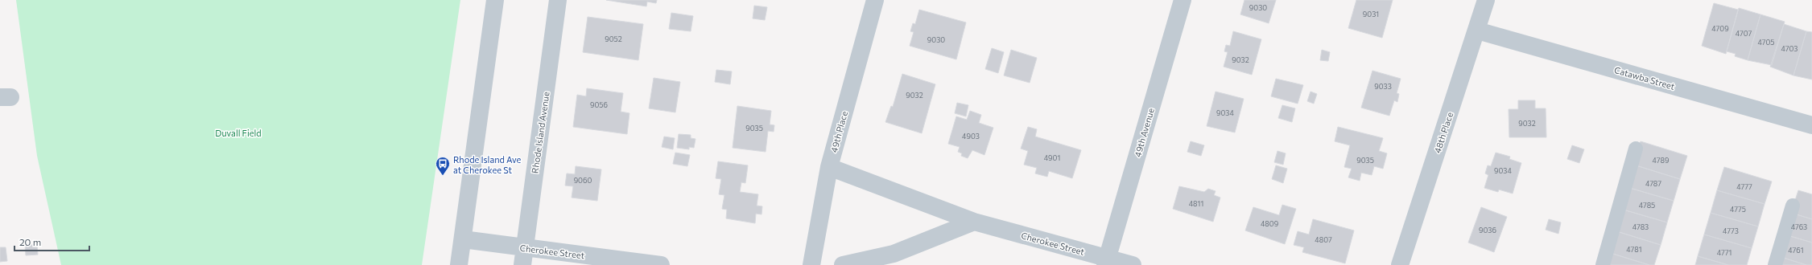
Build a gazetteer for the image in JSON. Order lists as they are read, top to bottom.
{
  "streets": {
    "street": [
      "Catawba Street",
      "49th Place",
      "Rhode Island Avenue",
      "49th Avenue",
      "48th Place",
      "Cherokee Street"
    ]
  },
  "crossings": [
    ["Catawba Street", "48th Place"],
    ["49th Place", "Cherokee Street"],
    ["Rhode Island Avenue", "Cherokee Street"],
    ["49th Avenue", "Cherokee Street"]
  ],
  "parks": ["Duvall Field"],
  "places": {
    "bus stop": ["Rhode Island Ave at Cherokee St"]
  },
  "house_numbers": [
    "9030",
    "9031",
    "4709",
    "4707",
    "9052",
    "9030",
    "4705",
    "4703",
    "9032",
    "9033",
    "9032",
    "9056",
    "9034",
    "9032",
    "9035",
    "4903",
    "4901",
    "9035",
    "4789",
    "9034",
    "9060",
    "4787",
    "4777",
    "4811",
    "4785",
    "4775",
    "4809",
    "4783",
    "4763",
    "9036",
    "4773",
    "4807",
    "4781",
    "4761",
    "4771"
  ],
  "scale_bar": "20 m"
}
